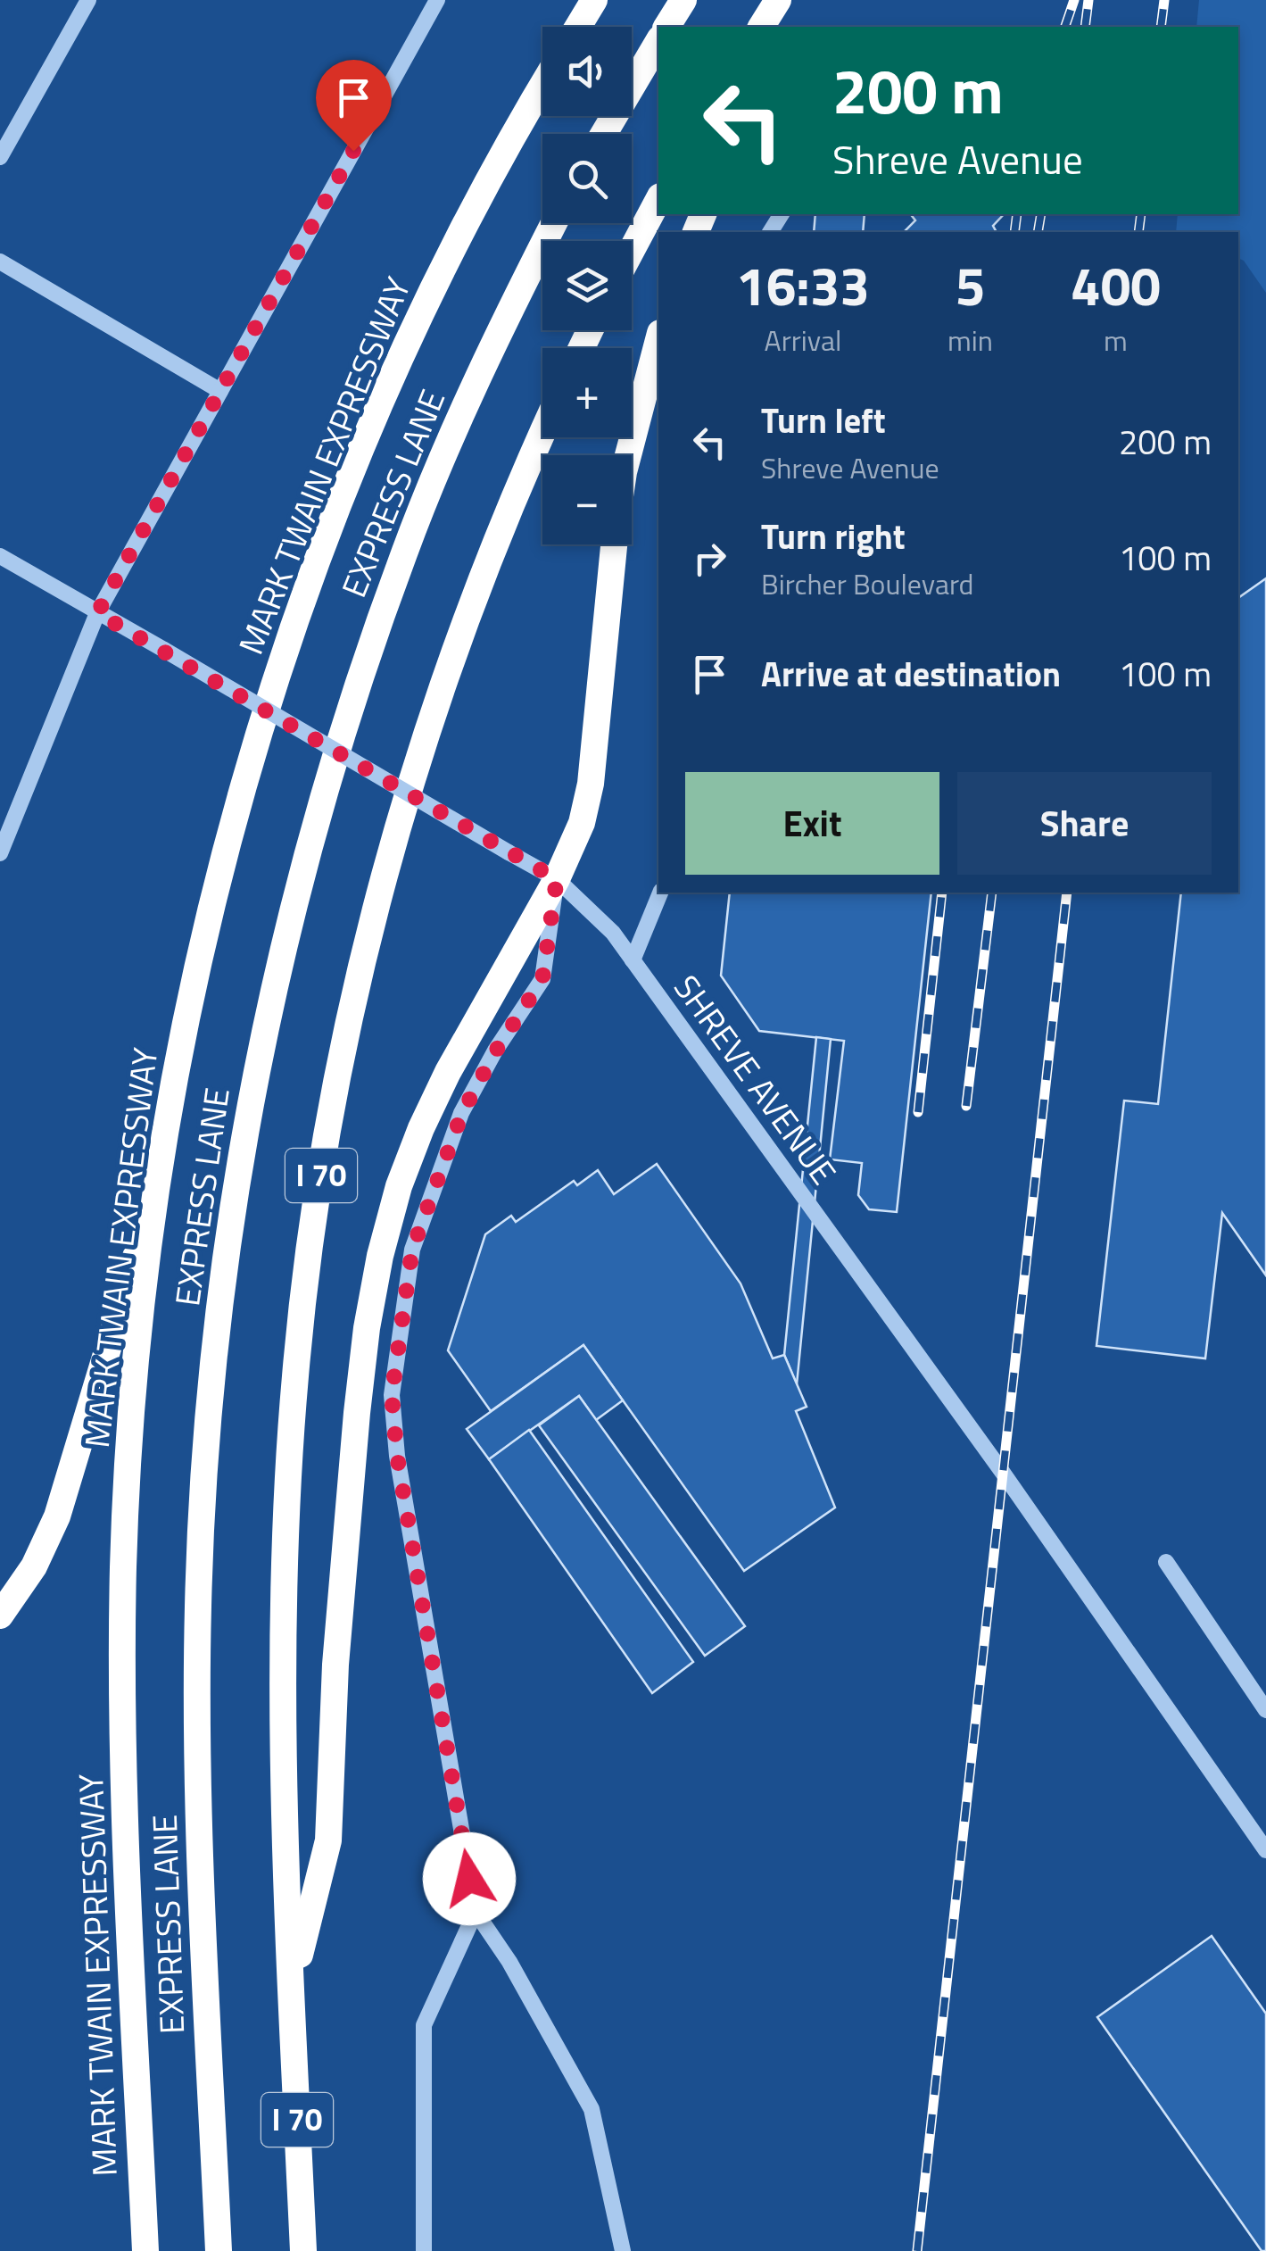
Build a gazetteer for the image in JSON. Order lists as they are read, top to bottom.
{
  "streets": {
    "highway": ["MARK TWAIN EXPRESSWAY", "EXPRESS LANE", "I 70"],
    "street": ["SHREVE AVENUE"]
  },
  "page": {
    "map_buttons": ["+", "−"],
    "turn": ["200 m", "Shreve Avenue"],
    "eta": [
      "16:33",
      "Arrival",
      "5",
      "min",
      "400",
      "m"
    ],
    "list": [
      {
        "name": "Turn left",
        "note": "Shreve Avenue",
        "value": "200 m"
      },
      {
        "name": "Turn right",
        "note": "Bircher Boulevard",
        "value": "100 m"
      },
      {
        "name": "Arrive at destination",
        "value": "100 m"
      }
    ],
    "buttons": ["Exit", "Share"]
  }
}
